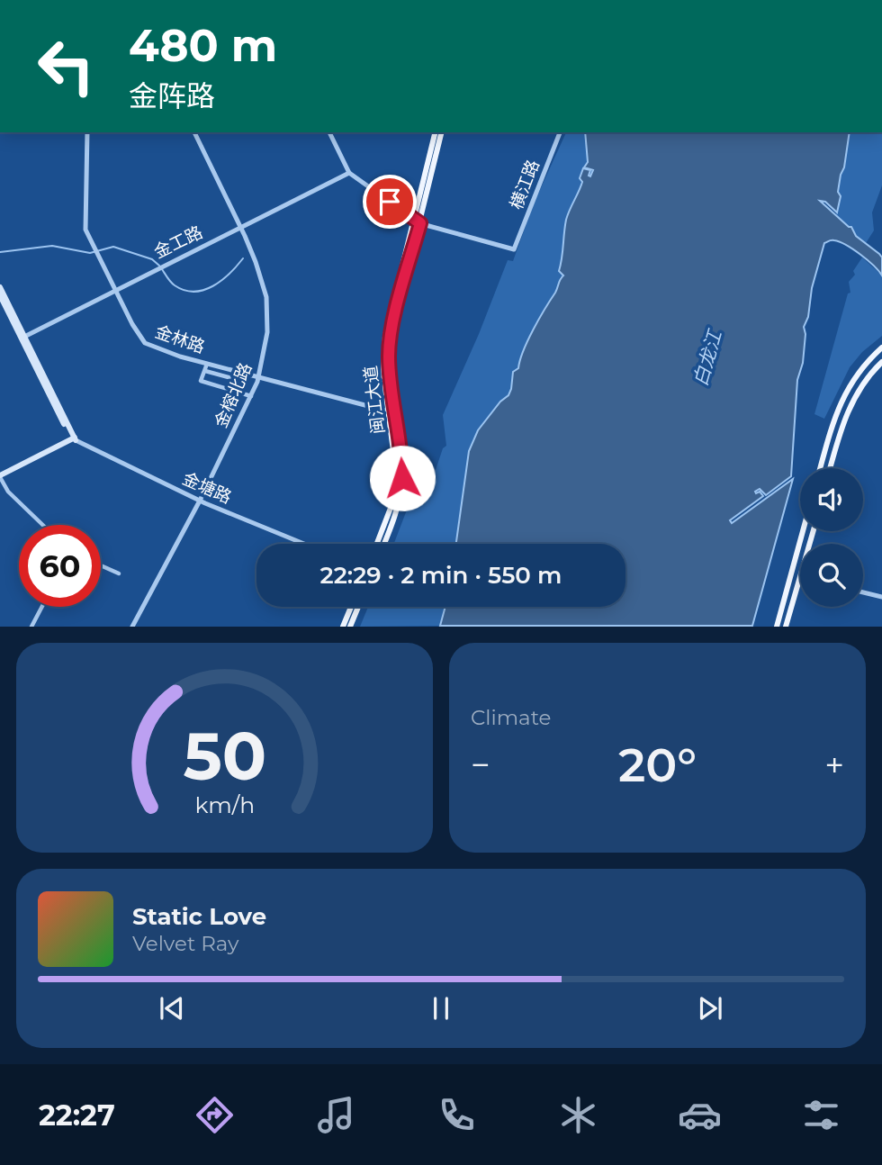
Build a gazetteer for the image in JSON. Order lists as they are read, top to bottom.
{
  "streets": {
    "main road": ["闽江大道"],
    "street": [
      "横江路",
      "金工路",
      "金林路",
      "金榕北路",
      "金塘路"
    ]
  },
  "crossings": [
    ["横江路", "闽江大道"],
    ["金工路", "金林路"],
    ["金工路", "金榕北路"],
    ["金林路", "金榕北路"],
    ["金林路", "闽江大道"],
    ["金榕北路", "金塘路"]
  ],
  "water": ["白龙江"],
  "page": {
    "turn": ["480 m", "金阵路"],
    "limit": "60",
    "trip": "22:29 · 2 min · 550 m",
    "tile": "Climate",
    "heat": ["−", "20°", "+"],
    "song": ["Static Love", "Velvet Ray"],
    "tabs": "22:27",
    "gauge": ["50", "km/h"]
  }
}
